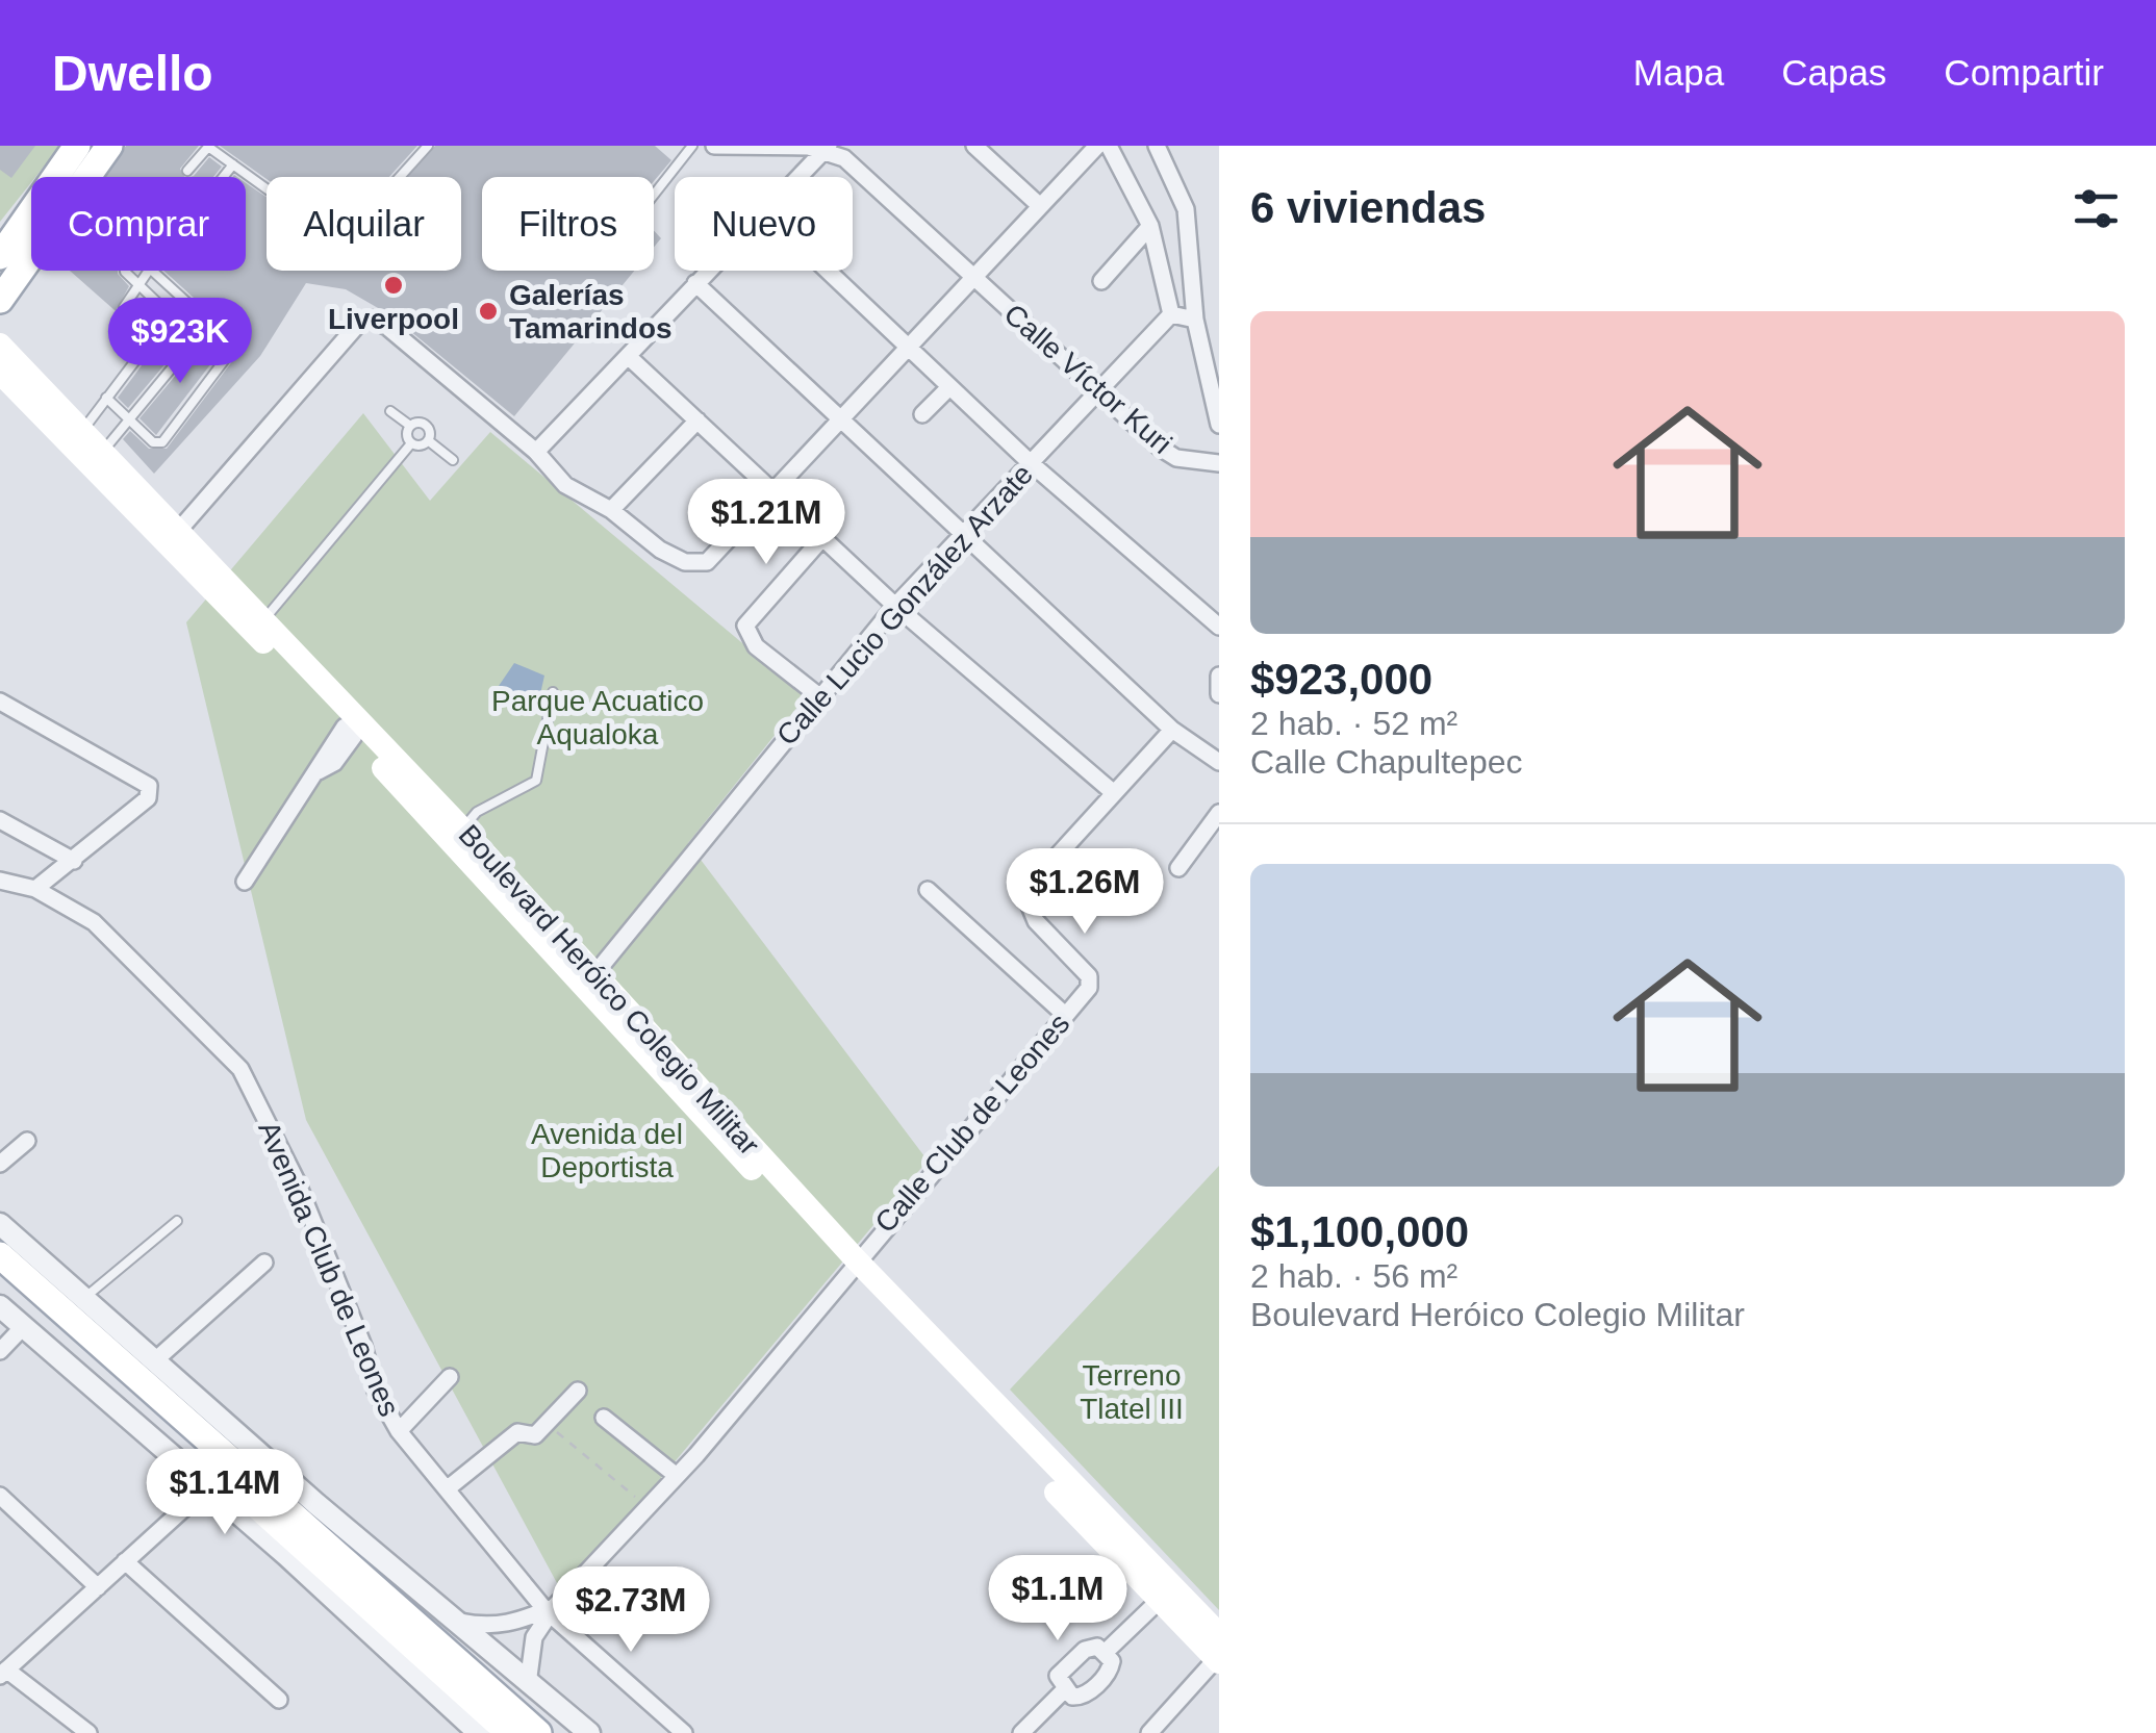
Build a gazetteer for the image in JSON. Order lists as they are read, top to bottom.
{
  "streets": {
    "main road": ["Boulevard Heróico Colegio Militar"],
    "street": [
      "Calle Víctor Kuri",
      "Calle Lucio González Arzate",
      "Calle Club de Leones",
      "Avenida Club de Leones"
    ]
  },
  "crossings": [
    ["Calle Víctor Kuri", "Calle Lucio González Arzate"],
    ["Calle Lucio González Arzate", "Boulevard Heróico Colegio Militar"],
    ["Boulevard Heróico Colegio Militar", "Calle Club de Leones"],
    ["Calle Club de Leones", "Avenida Club de Leones"]
  ],
  "parks": ["Parque Acuatico Aqualoka", "Avenida del Deportista", "Terreno Tlatel III"],
  "places": ["Liverpool", "Galerías Tamarindos"],
  "page": {
    "header": "Dwello",
    "nav": ["Mapa", "Capas", "Compartir"],
    "heading": "6 viviendas",
    "chip": [
      "Comprar",
      "Alquilar",
      "Filtros",
      "Nuevo"
    ],
    "list": [
      {
        "name": "$923,000",
        "note": "2 hab. · 52 m² · Calle Chapultepec"
      },
      {
        "name": "$1,100,000",
        "note": "2 hab. · 56 m² · Boulevard Heróico Colegio Militar"
      }
    ],
    "price": [
      "$923K",
      "$1.21M",
      "$1.26M",
      "$1.14M",
      "$1.1M",
      "$2.73M"
    ]
  }
}
